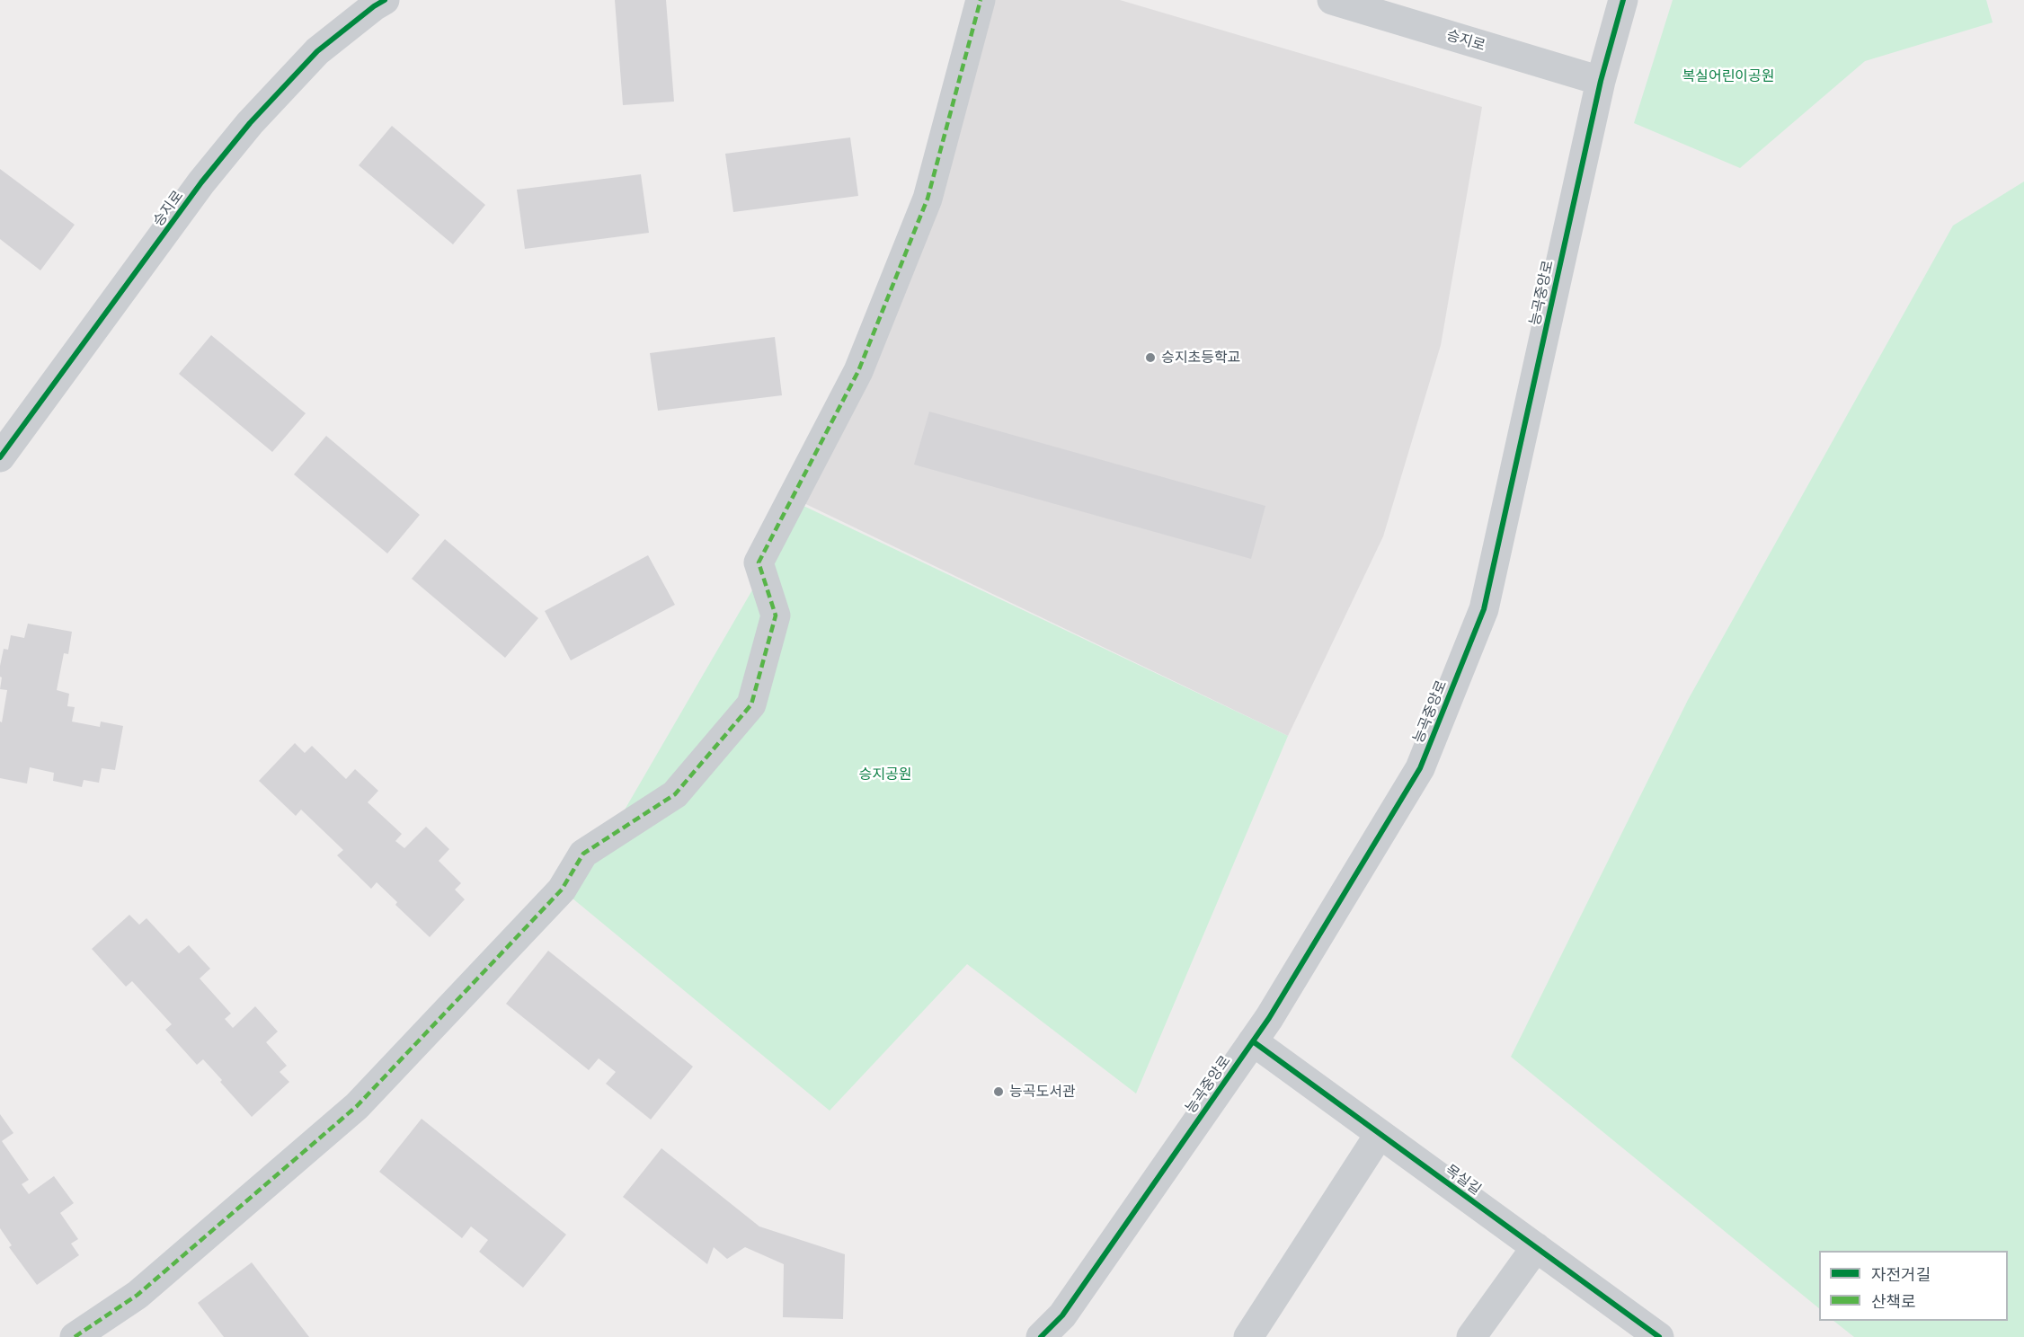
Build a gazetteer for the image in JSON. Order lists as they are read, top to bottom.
{
  "streets": {
    "street": ["승지로", "능곡중앙로", "목실길"]
  },
  "crossings": [
    ["승지로", "능곡중앙로"],
    ["능곡중앙로", "목실길"]
  ],
  "parks": ["복실어린이공원", "승지공원"],
  "places": ["승지초등학교", "능곡도서관"],
  "legend": ["자전거길", "산책로"]
}
